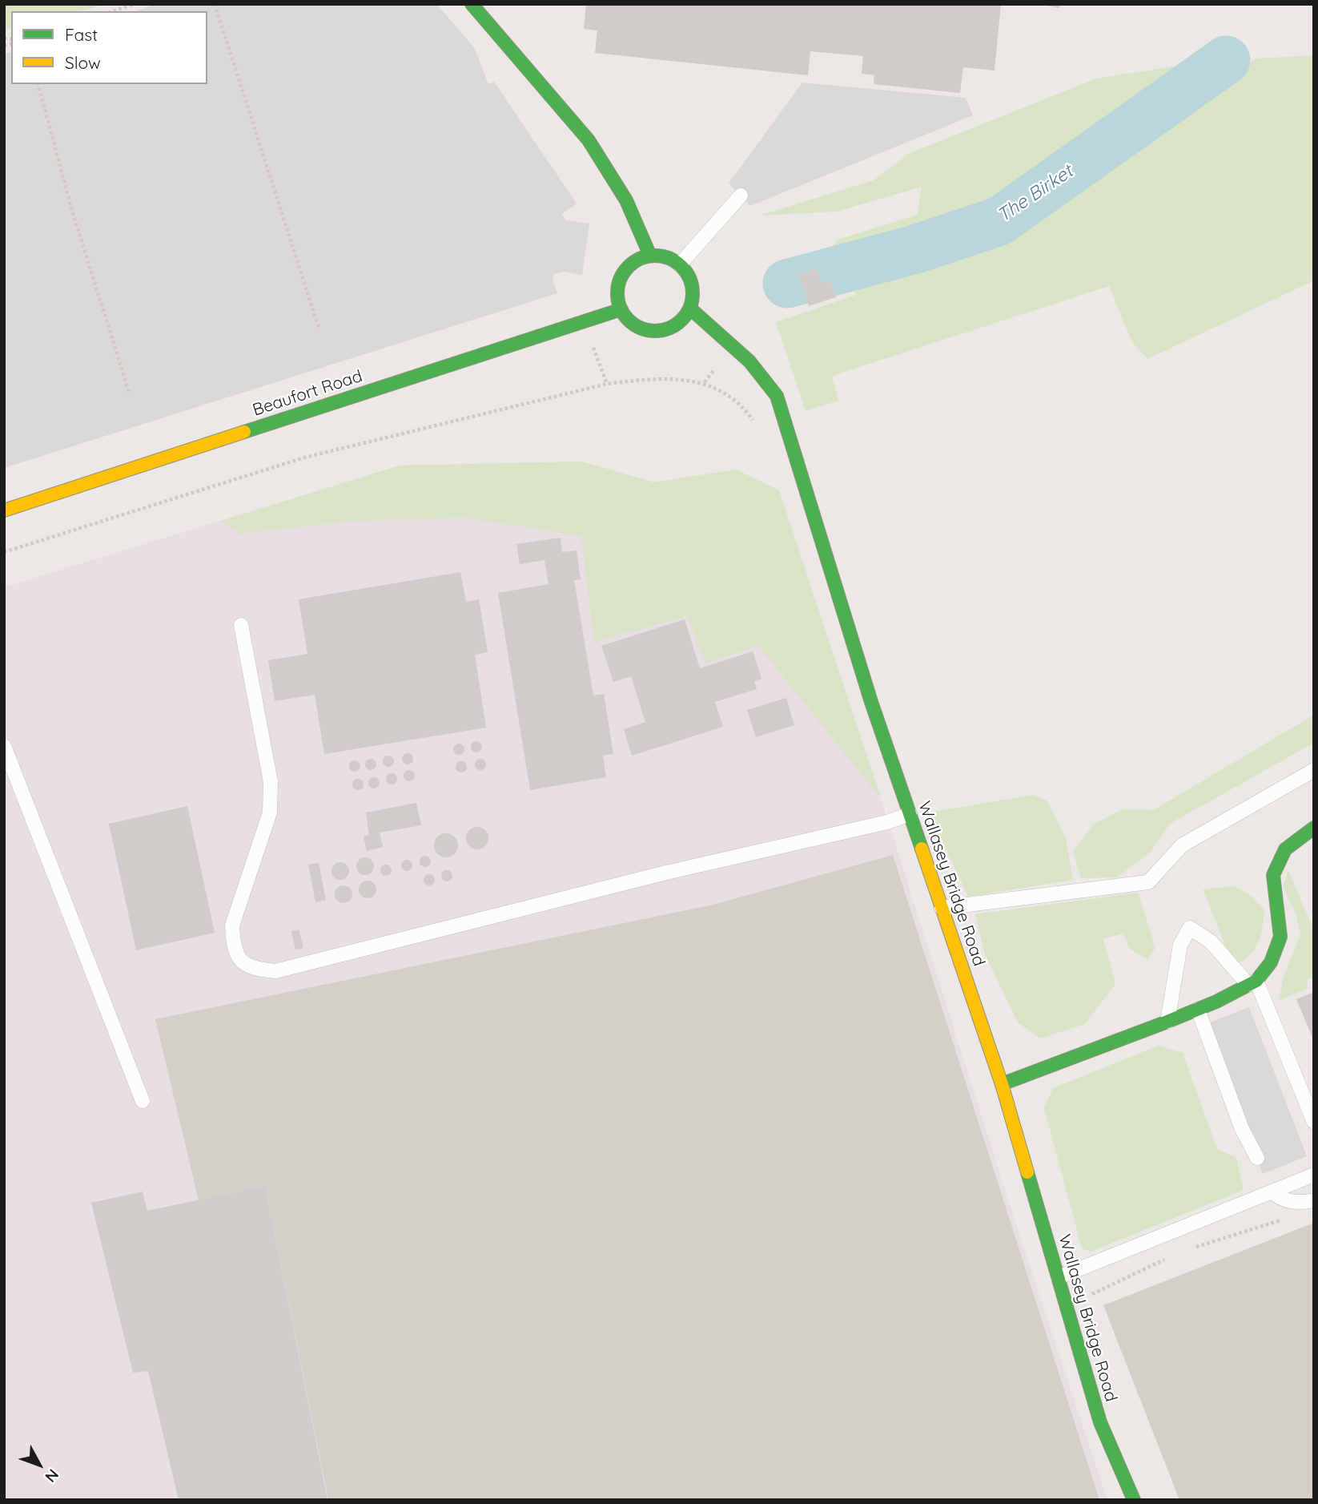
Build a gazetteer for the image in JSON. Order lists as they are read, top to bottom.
{
  "streets": {
    "main road": ["Beaufort Road", "Wallasey Bridge Road"]
  },
  "crossings": [
    ["Beaufort Road", "Wallasey Bridge Road"]
  ],
  "water": ["The Birket"],
  "legend": ["Fast", "Slow"],
  "north": "bottom right"
}
